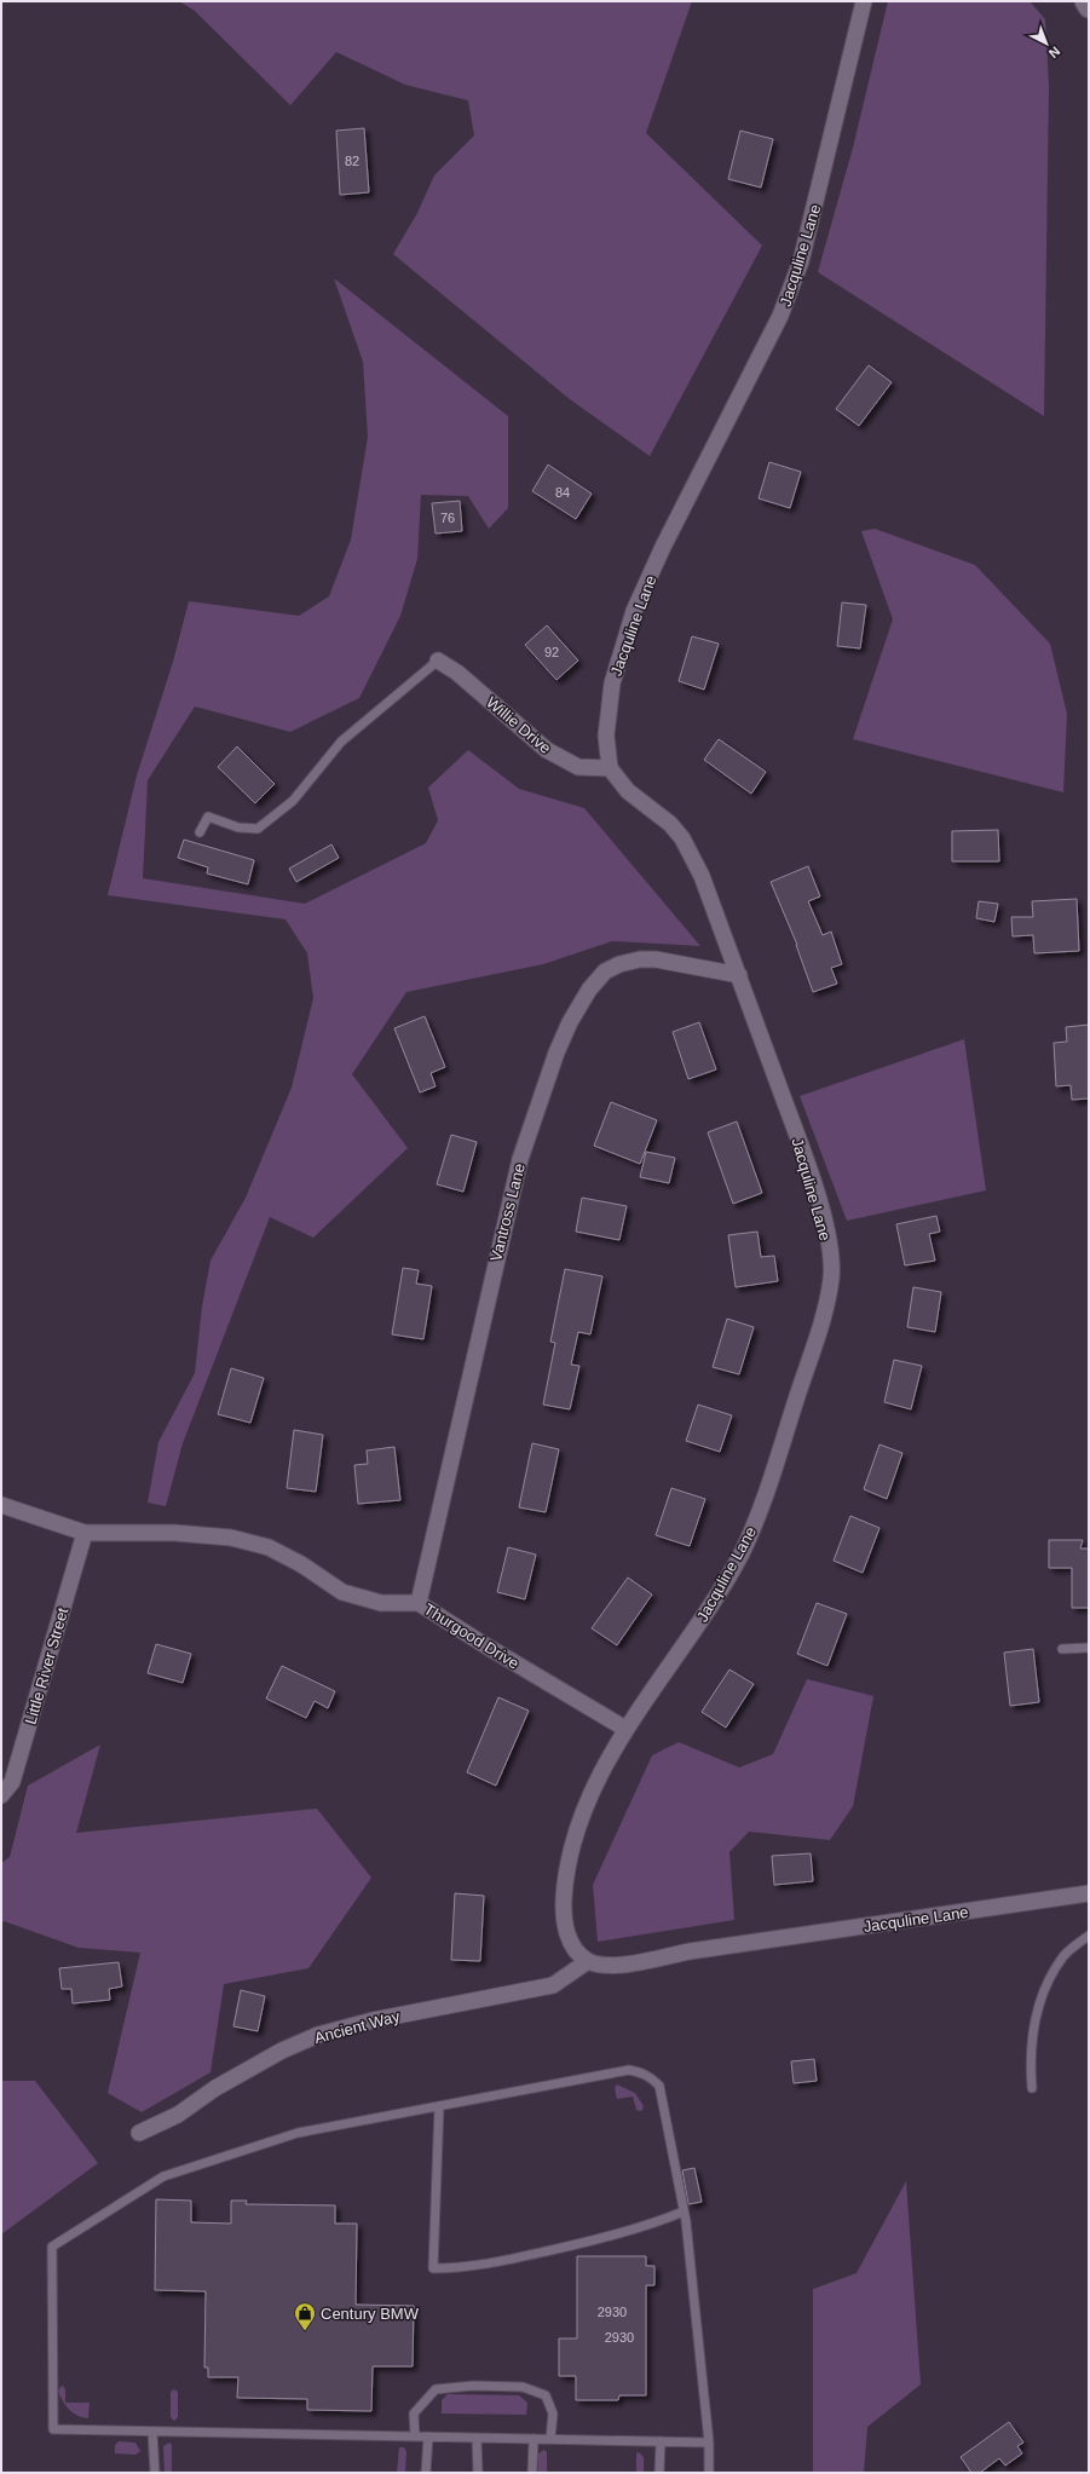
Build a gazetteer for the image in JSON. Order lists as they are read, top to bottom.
{
  "streets": {
    "street": [
      "Jacquline Lane",
      "Willie Drive",
      "Vantross Lane",
      "Thurgood Drive",
      "Little River Street",
      "Ancient Way"
    ]
  },
  "crossings": [
    ["Jacquline Lane", "Willie Drive"],
    ["Jacquline Lane", "Vantross Lane"],
    ["Jacquline Lane", "Thurgood Drive"],
    ["Jacquline Lane", "Ancient Way"],
    ["Vantross Lane", "Thurgood Drive"],
    ["Thurgood Drive", "Little River Street"]
  ],
  "places": {
    "shop": ["Century BMW"]
  },
  "house_numbers": [
    "82",
    "84",
    "76",
    "92",
    "2930",
    "2930"
  ],
  "north": "bottom right"
}
